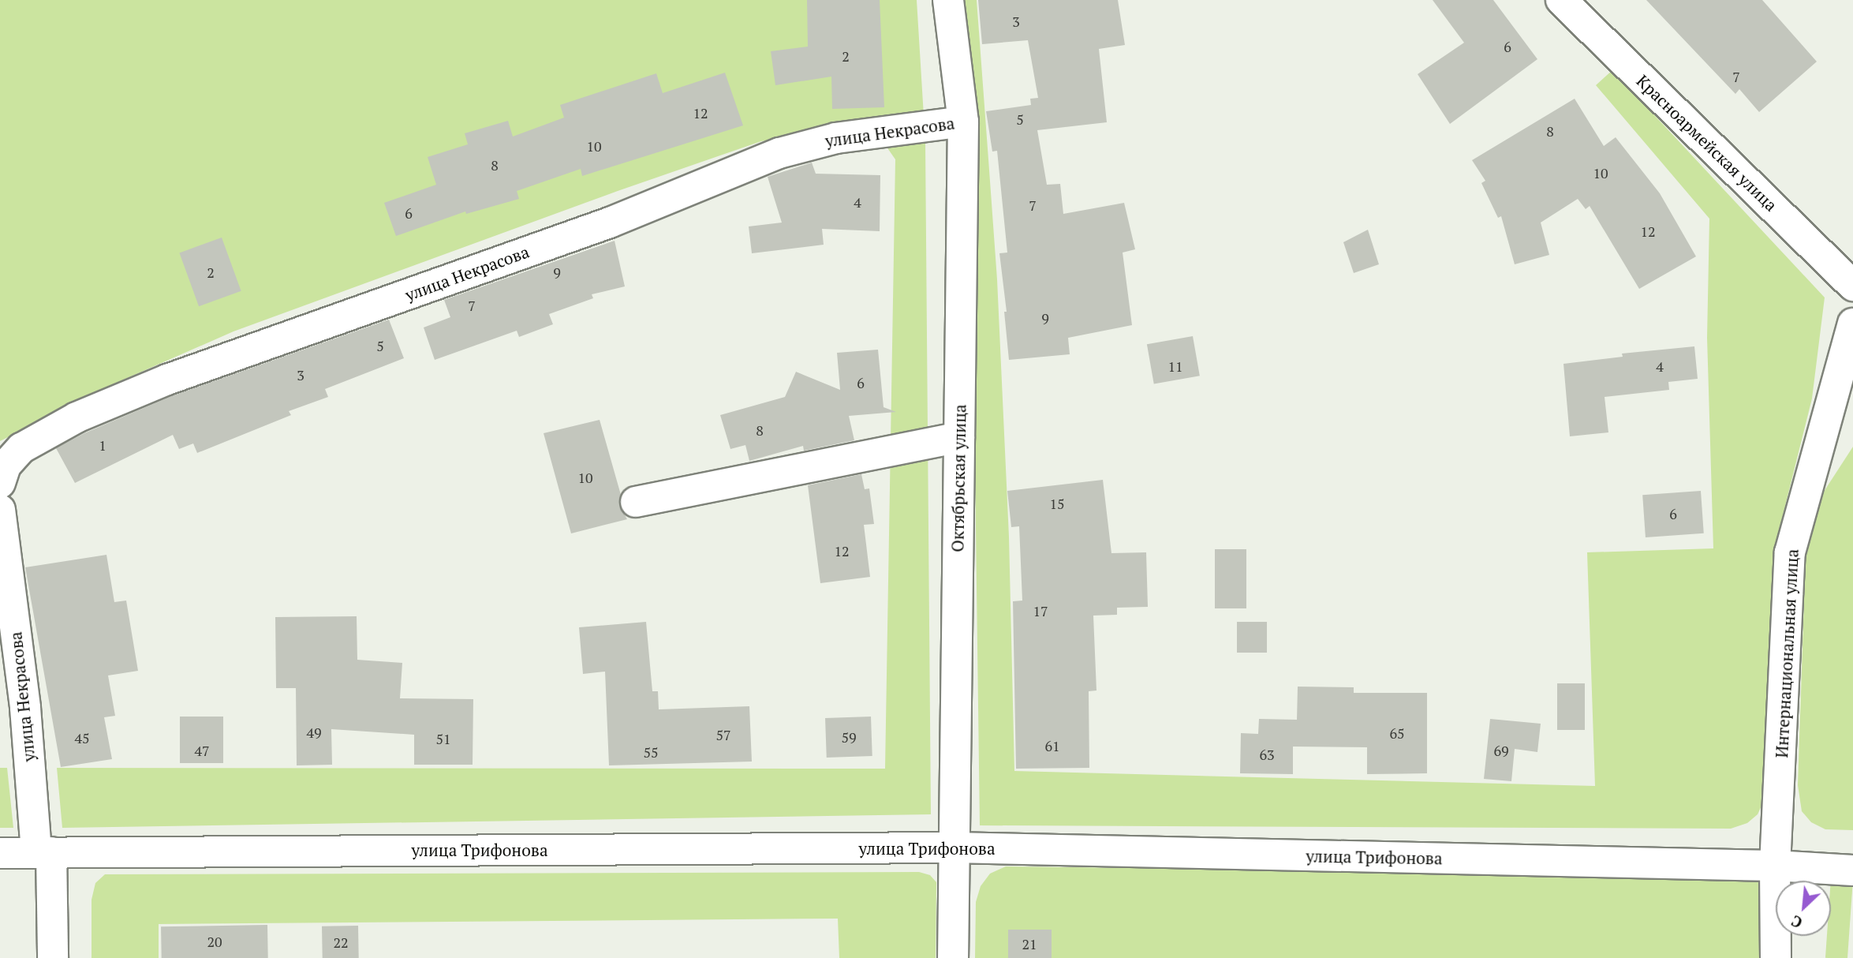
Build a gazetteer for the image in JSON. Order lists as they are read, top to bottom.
{
  "streets": {
    "street": [
      "улица Некрасова",
      "Красноармейская улица",
      "Октябрьская улица",
      "Интернациональная улица",
      "улица Трифонова"
    ]
  },
  "crossings": [
    ["улица Некрасова", "Октябрьская улица"],
    ["улица Некрасова", "улица Трифонова"],
    ["Октябрьская улица", "улица Трифонова"],
    ["Интернациональная улица", "улица Трифонова"]
  ],
  "house_numbers": [
    "3",
    "6",
    "2",
    "7",
    "12",
    "5",
    "8",
    "10",
    "8",
    "10",
    "4",
    "7",
    "6",
    "12",
    "2",
    "9",
    "7",
    "9",
    "5",
    "11",
    "4",
    "3",
    "6",
    "8",
    "1",
    "10",
    "15",
    "6",
    "12",
    "17",
    "49",
    "65",
    "57",
    "59",
    "45",
    "51",
    "61",
    "47",
    "69",
    "55",
    "63",
    "20",
    "22",
    "21"
  ],
  "north": "bottom left"
}
